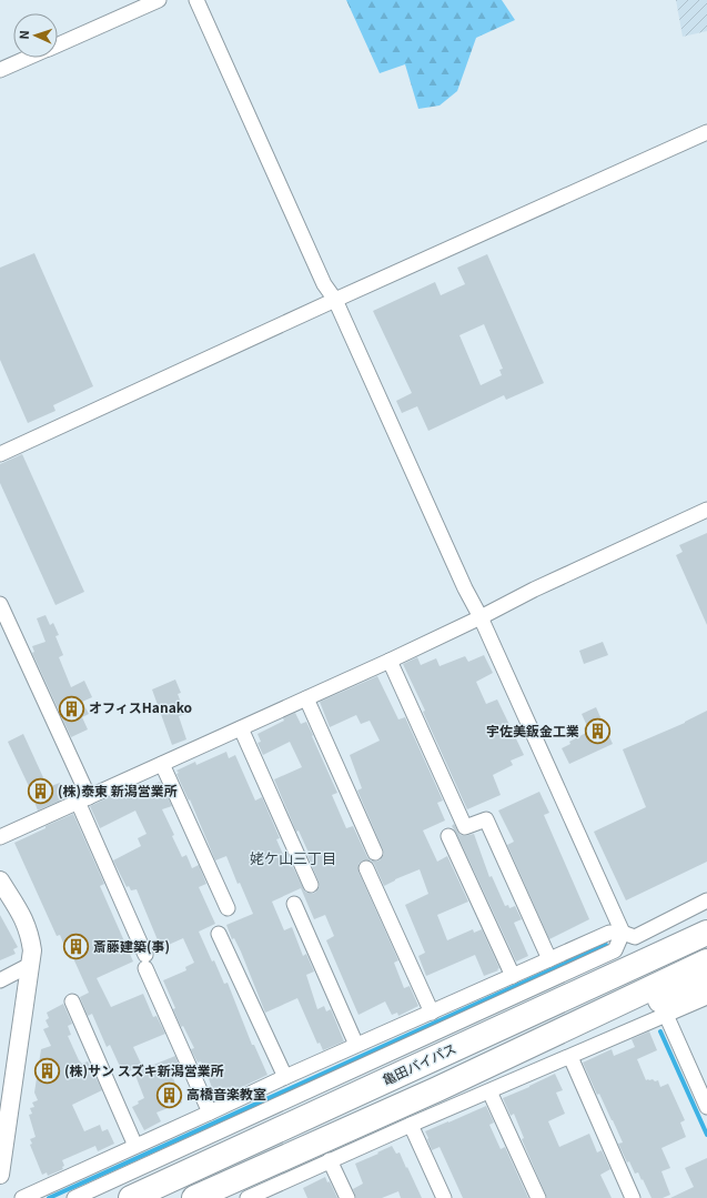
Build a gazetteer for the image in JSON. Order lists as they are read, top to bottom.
{
  "streets": {
    "highway": ["亀田バイパス"]
  },
  "districts": ["姥ケ山三丁目"],
  "places": {
    "building": [
      "オフィスHanako",
      "宇佐美鈑金工業",
      "(株)泰東 新潟営業所",
      "斎藤建築(事)",
      "(株)サン スズキ新潟営業所",
      "高橋音楽教室"
    ]
  },
  "north": "left"
}
